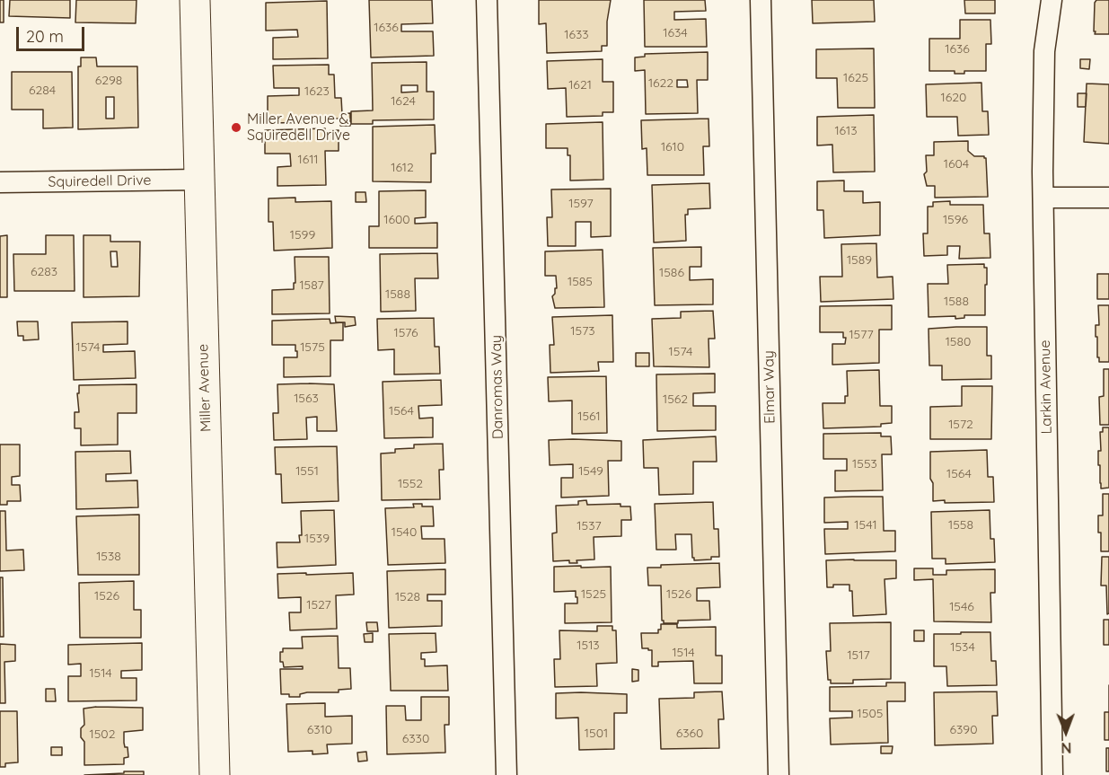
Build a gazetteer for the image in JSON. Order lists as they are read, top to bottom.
{
  "streets": {
    "main road": ["Miller Avenue"],
    "street": [
      "Squiredell Drive",
      "Danromas Way",
      "Elmar Way",
      "Larkin Avenue"
    ]
  },
  "crossings": [
    ["Squiredell Drive", "Miller Avenue"]
  ],
  "places": ["Miller Avenue & Squiredell Drive"],
  "house_numbers": [
    "1636",
    "1634",
    "1633",
    "1636",
    "1625",
    "6298",
    "1622",
    "1621",
    "6284",
    "1623",
    "1620",
    "1624",
    "1613",
    "1610",
    "1611",
    "1604",
    "1612",
    "1597",
    "1600",
    "1596",
    "1599",
    "1589",
    "6283",
    "1586",
    "1585",
    "1587",
    "1588",
    "1588",
    "1573",
    "1576",
    "1577",
    "1580",
    "1574",
    "1575",
    "1574",
    "1563",
    "1562",
    "1564",
    "1561",
    "1572",
    "1553",
    "1551",
    "1549",
    "1564",
    "1552",
    "1541",
    "1558",
    "1537",
    "1540",
    "1539",
    "1538",
    "1525",
    "1526",
    "1526",
    "1528",
    "1527",
    "1546",
    "1513",
    "1534",
    "1514",
    "1517",
    "1514",
    "1505",
    "6310",
    "6390",
    "1501",
    "6360",
    "1502",
    "6330"
  ],
  "scale_bar": "20 m",
  "north": "bottom"
}
